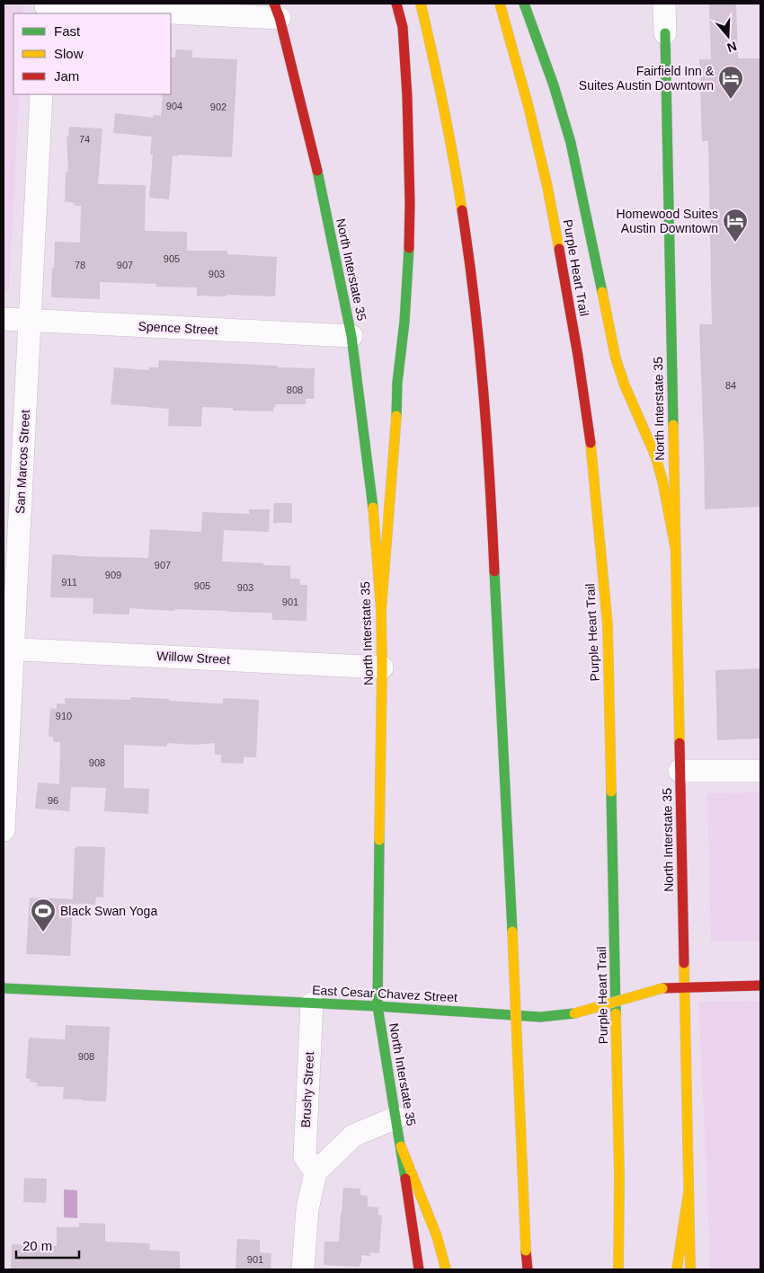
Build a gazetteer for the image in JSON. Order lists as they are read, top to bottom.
{
  "streets": {
    "main road": ["Purple Heart Trail", "North Interstate 35", "East Cesar Chavez Street"],
    "street": [
      "Spence Street",
      "San Marcos Street",
      "Willow Street",
      "Brushy Street"
    ]
  },
  "crossings": [
    ["North Interstate 35", "Spence Street"],
    ["North Interstate 35", "Willow Street"],
    ["North Interstate 35", "East Cesar Chavez Street"],
    ["Spence Street", "San Marcos Street"],
    ["San Marcos Street", "Willow Street"],
    ["East Cesar Chavez Street", "Brushy Street"]
  ],
  "places": {
    "hotel": ["Fairfield Inn & Suites Austin Downtown", "Homewood Suites Austin Downtown"],
    "sports": ["Black Swan Yoga"]
  },
  "house_numbers": [
    "904",
    "902",
    "74",
    "905",
    "78",
    "907",
    "903",
    "84",
    "808",
    "907",
    "909",
    "911",
    "905",
    "903",
    "901",
    "910",
    "908",
    "96",
    "908",
    "901"
  ],
  "legend": ["Fast", "Slow", "Jam"],
  "scale_bar": "20 m",
  "north": "bottom"
}
